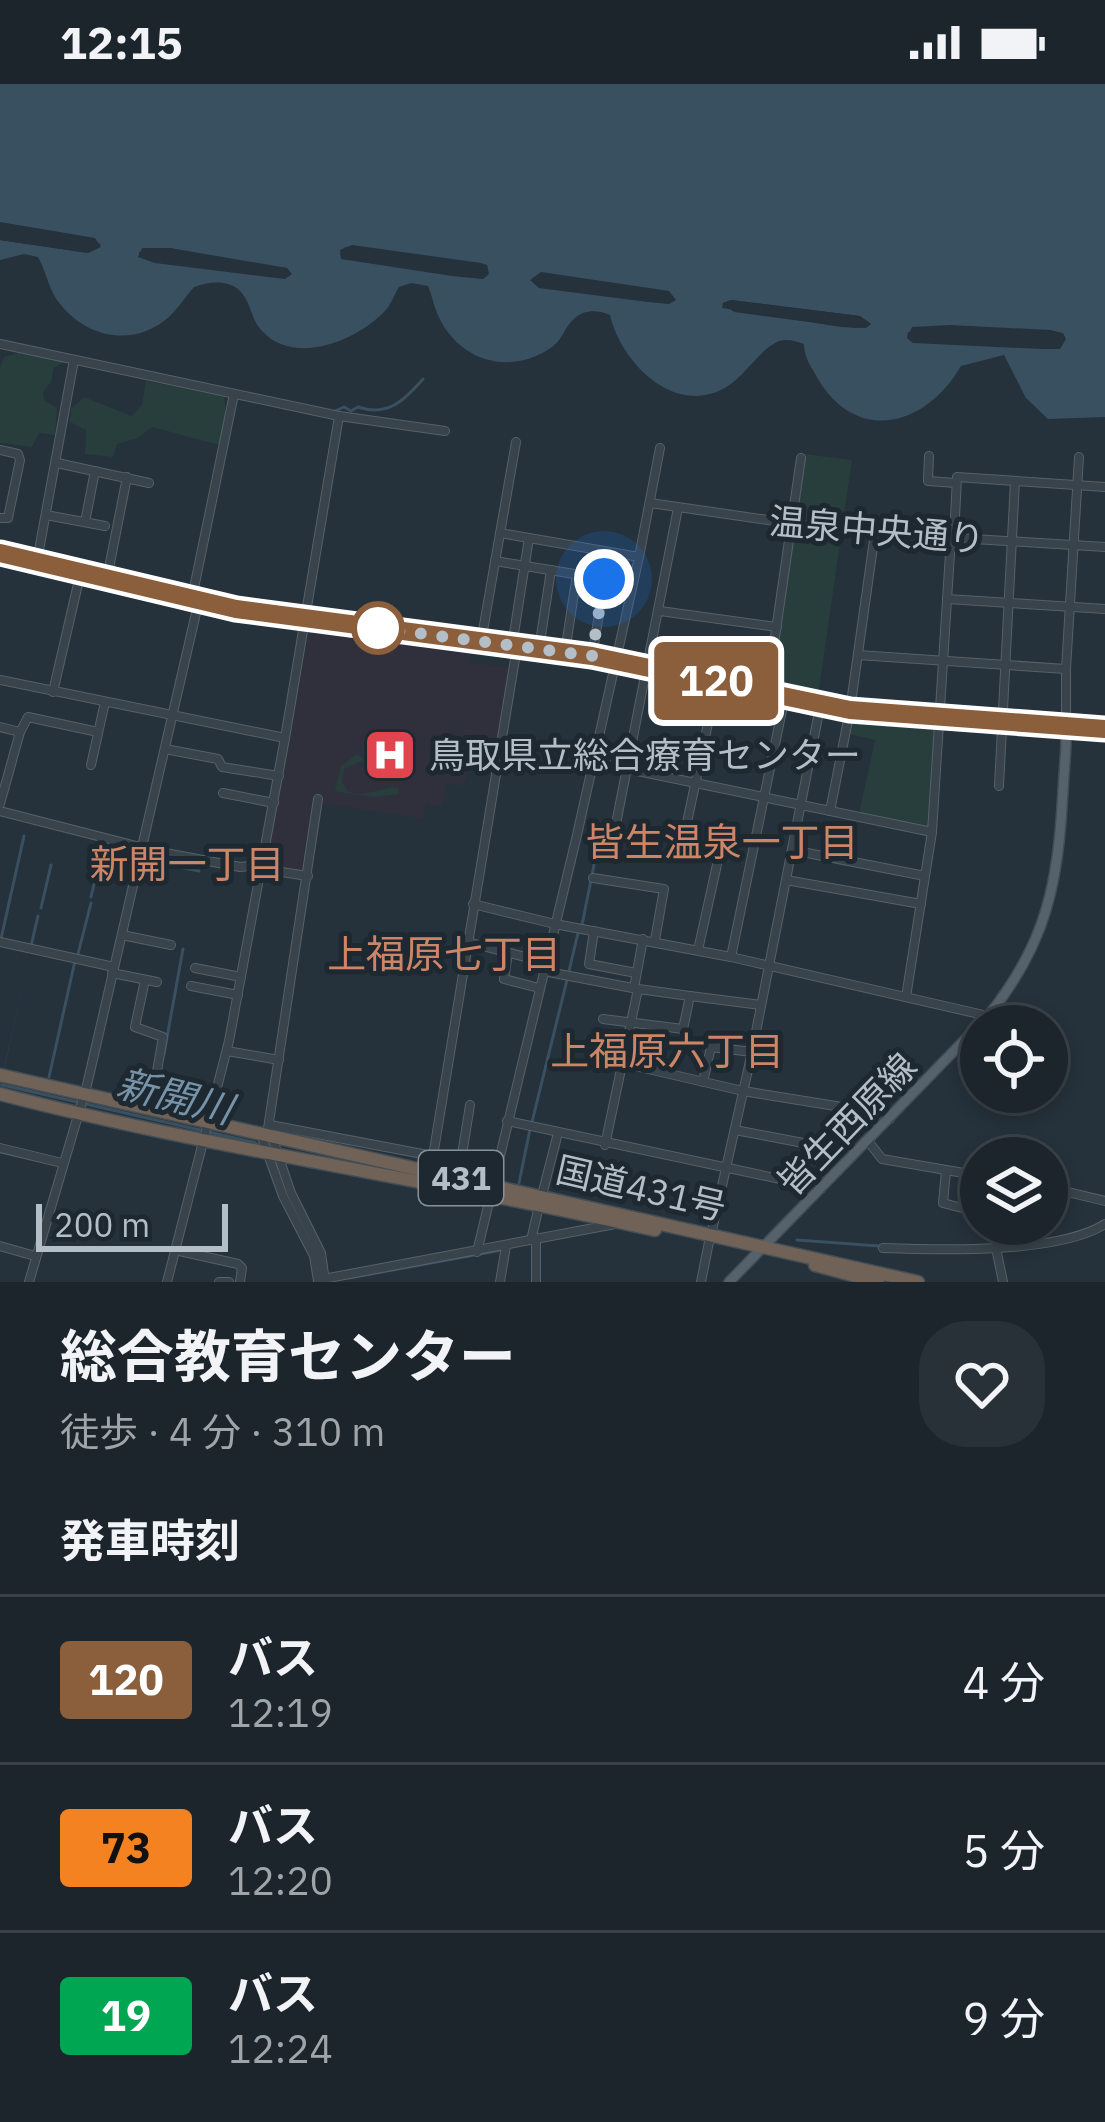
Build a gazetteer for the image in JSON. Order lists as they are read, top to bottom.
{
  "streets": {
    "highway": ["431", "国道431号"],
    "main road": ["皆生西原線"],
    "street": ["温泉中央通り"]
  },
  "crossings": [
    ["皆生西原線", "国道431号"]
  ],
  "districts": [
    "皆生温泉一丁目",
    "新開一丁目",
    "上福原七丁目",
    "上福原六丁目"
  ],
  "water": ["新開川"],
  "places": {
    "hospital": ["鳥取県立総合療育センター"]
  },
  "lines": ["bus line 120"],
  "scale_bar": "200 m",
  "page": {
    "status": "12:15",
    "on_map": "120",
    "scale": "200 m",
    "heading": [
      ["総合教育センター", "徒歩 · 4 分 · 310 m"],
      "発車時刻"
    ],
    "list": [
      {
        "mark": "120",
        "name": "バス",
        "note": "12:19",
        "value": "4 分"
      },
      {
        "mark": "73",
        "name": "バス",
        "note": "12:20",
        "value": "5 分"
      },
      {
        "mark": "19",
        "name": "バス",
        "note": "12:24",
        "value": "9 分"
      }
    ]
  }
}
